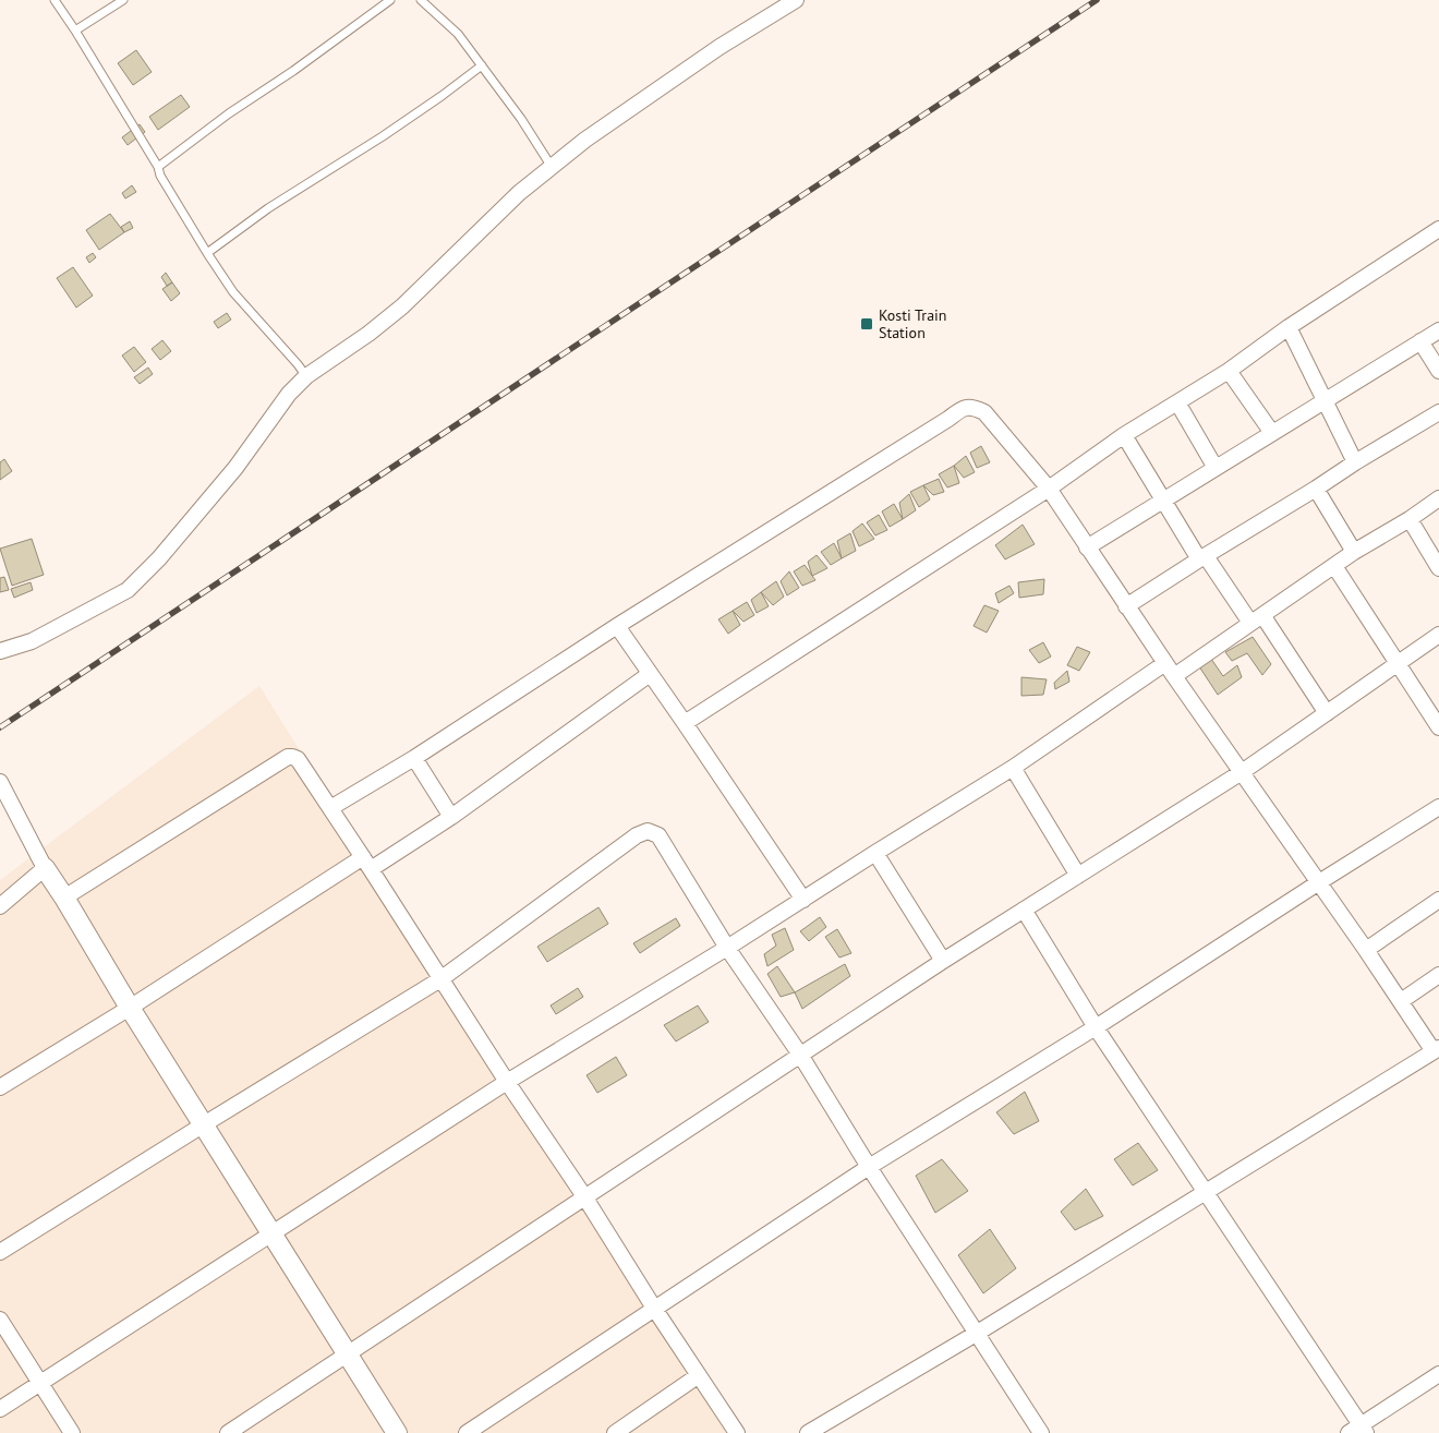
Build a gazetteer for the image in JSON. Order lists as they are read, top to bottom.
{
  "places": {
    "transit": ["Kosti Train Station"]
  }
}
